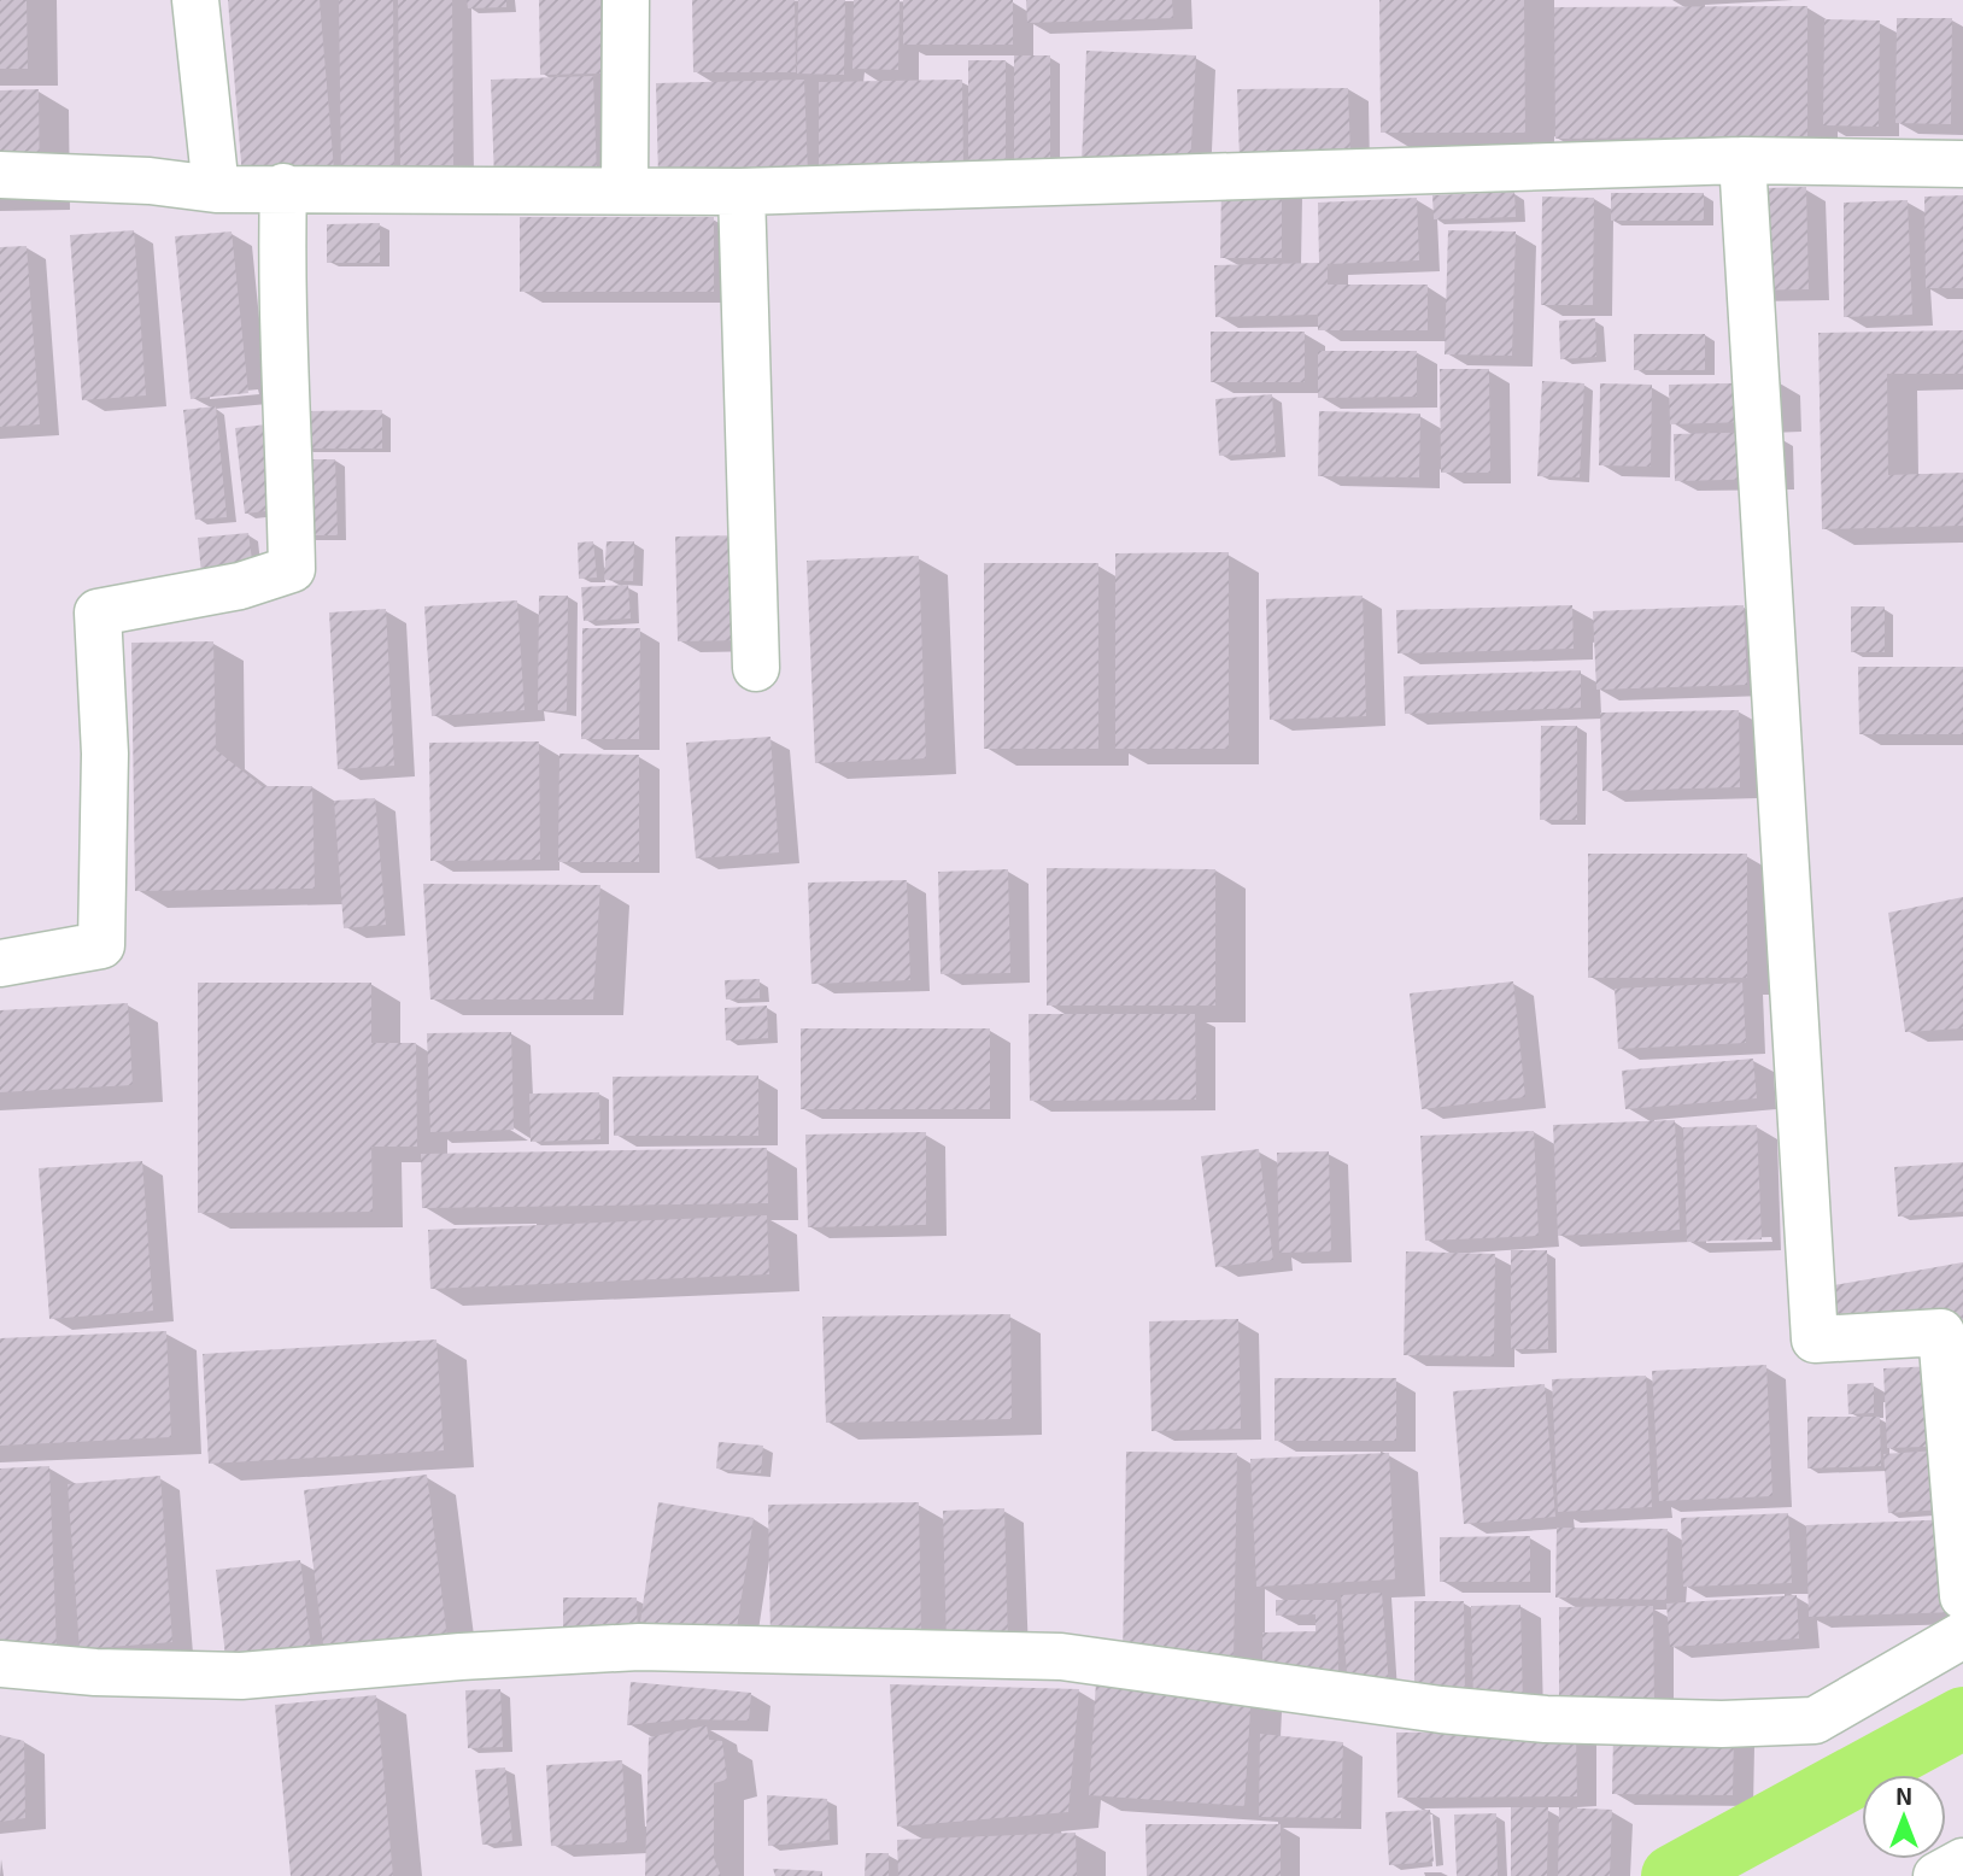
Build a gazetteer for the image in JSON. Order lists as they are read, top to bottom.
{
  "north": "top"
}
